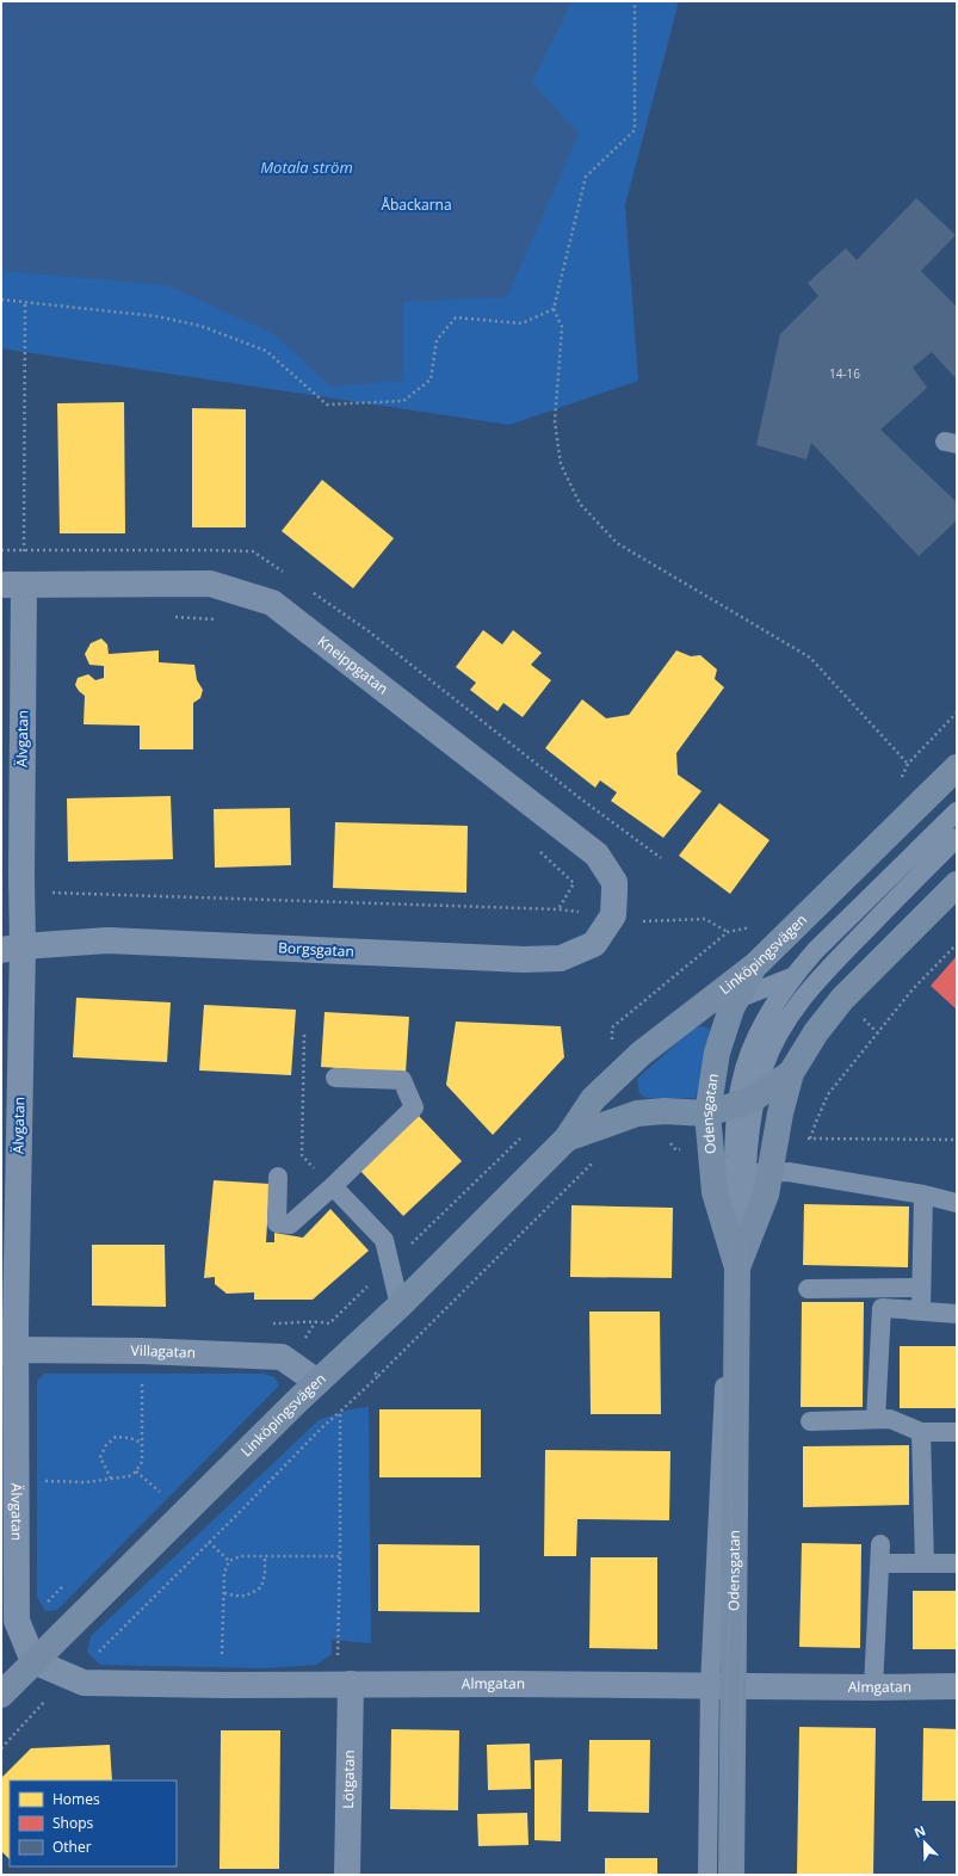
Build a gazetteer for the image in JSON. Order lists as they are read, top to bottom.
{
  "streets": {
    "street": [
      "Kneippgatan",
      "Älvgatan",
      "Borgsgatan",
      "Linköpingsvägen",
      "Odensgatan",
      "Villagatan",
      "Almgatan",
      "Lötgatan"
    ]
  },
  "crossings": [
    ["Kneippgatan", "Älvgatan"],
    ["Kneippgatan", "Borgsgatan"],
    ["Älvgatan", "Borgsgatan"],
    ["Älvgatan", "Linköpingsvägen"],
    ["Älvgatan", "Villagatan"],
    ["Älvgatan", "Almgatan"],
    ["Linköpingsvägen", "Odensgatan"],
    ["Linköpingsvägen", "Villagatan"],
    ["Linköpingsvägen", "Almgatan"],
    ["Odensgatan", "Almgatan"],
    ["Almgatan", "Lötgatan"]
  ],
  "water": ["Motala ström"],
  "parks": ["Åbackarna"],
  "house_numbers": ["14-16"],
  "legend": ["Homes", "Shops", "Other"],
  "north": "top left"
}
